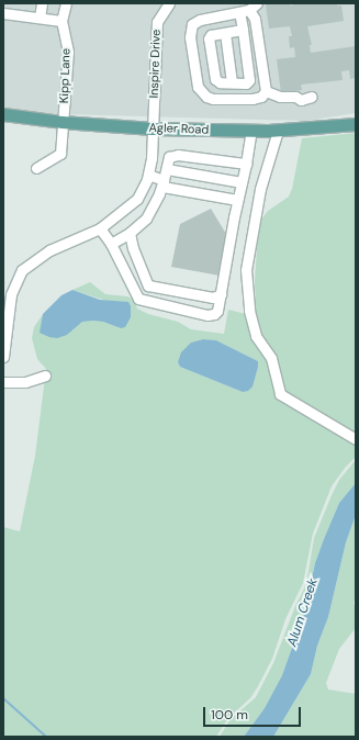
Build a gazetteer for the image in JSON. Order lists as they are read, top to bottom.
{
  "streets": {
    "main road": ["Agler Road"],
    "street": ["Inspire Drive", "Kipp Lane"]
  },
  "crossings": [
    ["Inspire Drive", "Agler Road"],
    ["Kipp Lane", "Agler Road"]
  ],
  "water": ["Alum Creek"],
  "scale_bar": "100 m"
}
